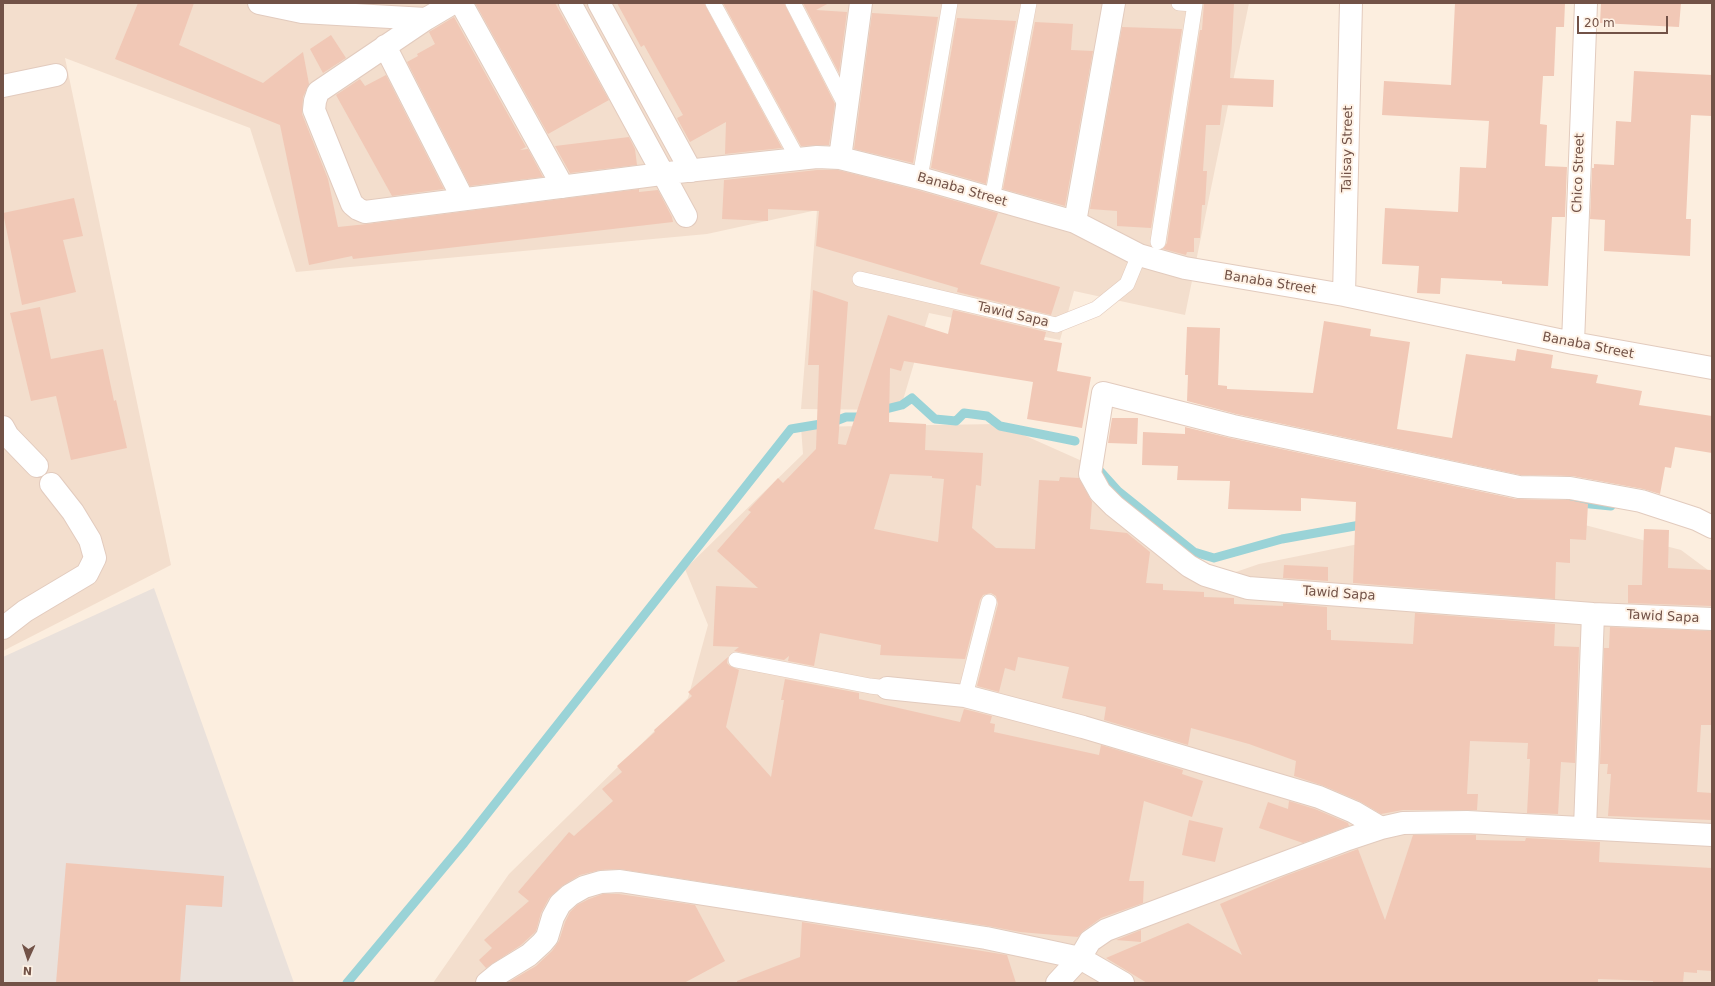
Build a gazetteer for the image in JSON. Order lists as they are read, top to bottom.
{
  "streets": {
    "street": [
      "Talisay Street",
      "Chico Street",
      "Banaba Street",
      "Tawid Sapa"
    ]
  },
  "crossings": [
    ["Talisay Street", "Banaba Street"],
    ["Chico Street", "Banaba Street"],
    ["Banaba Street", "Tawid Sapa"]
  ],
  "scale_bar": "20 m",
  "north": "bottom"
}
